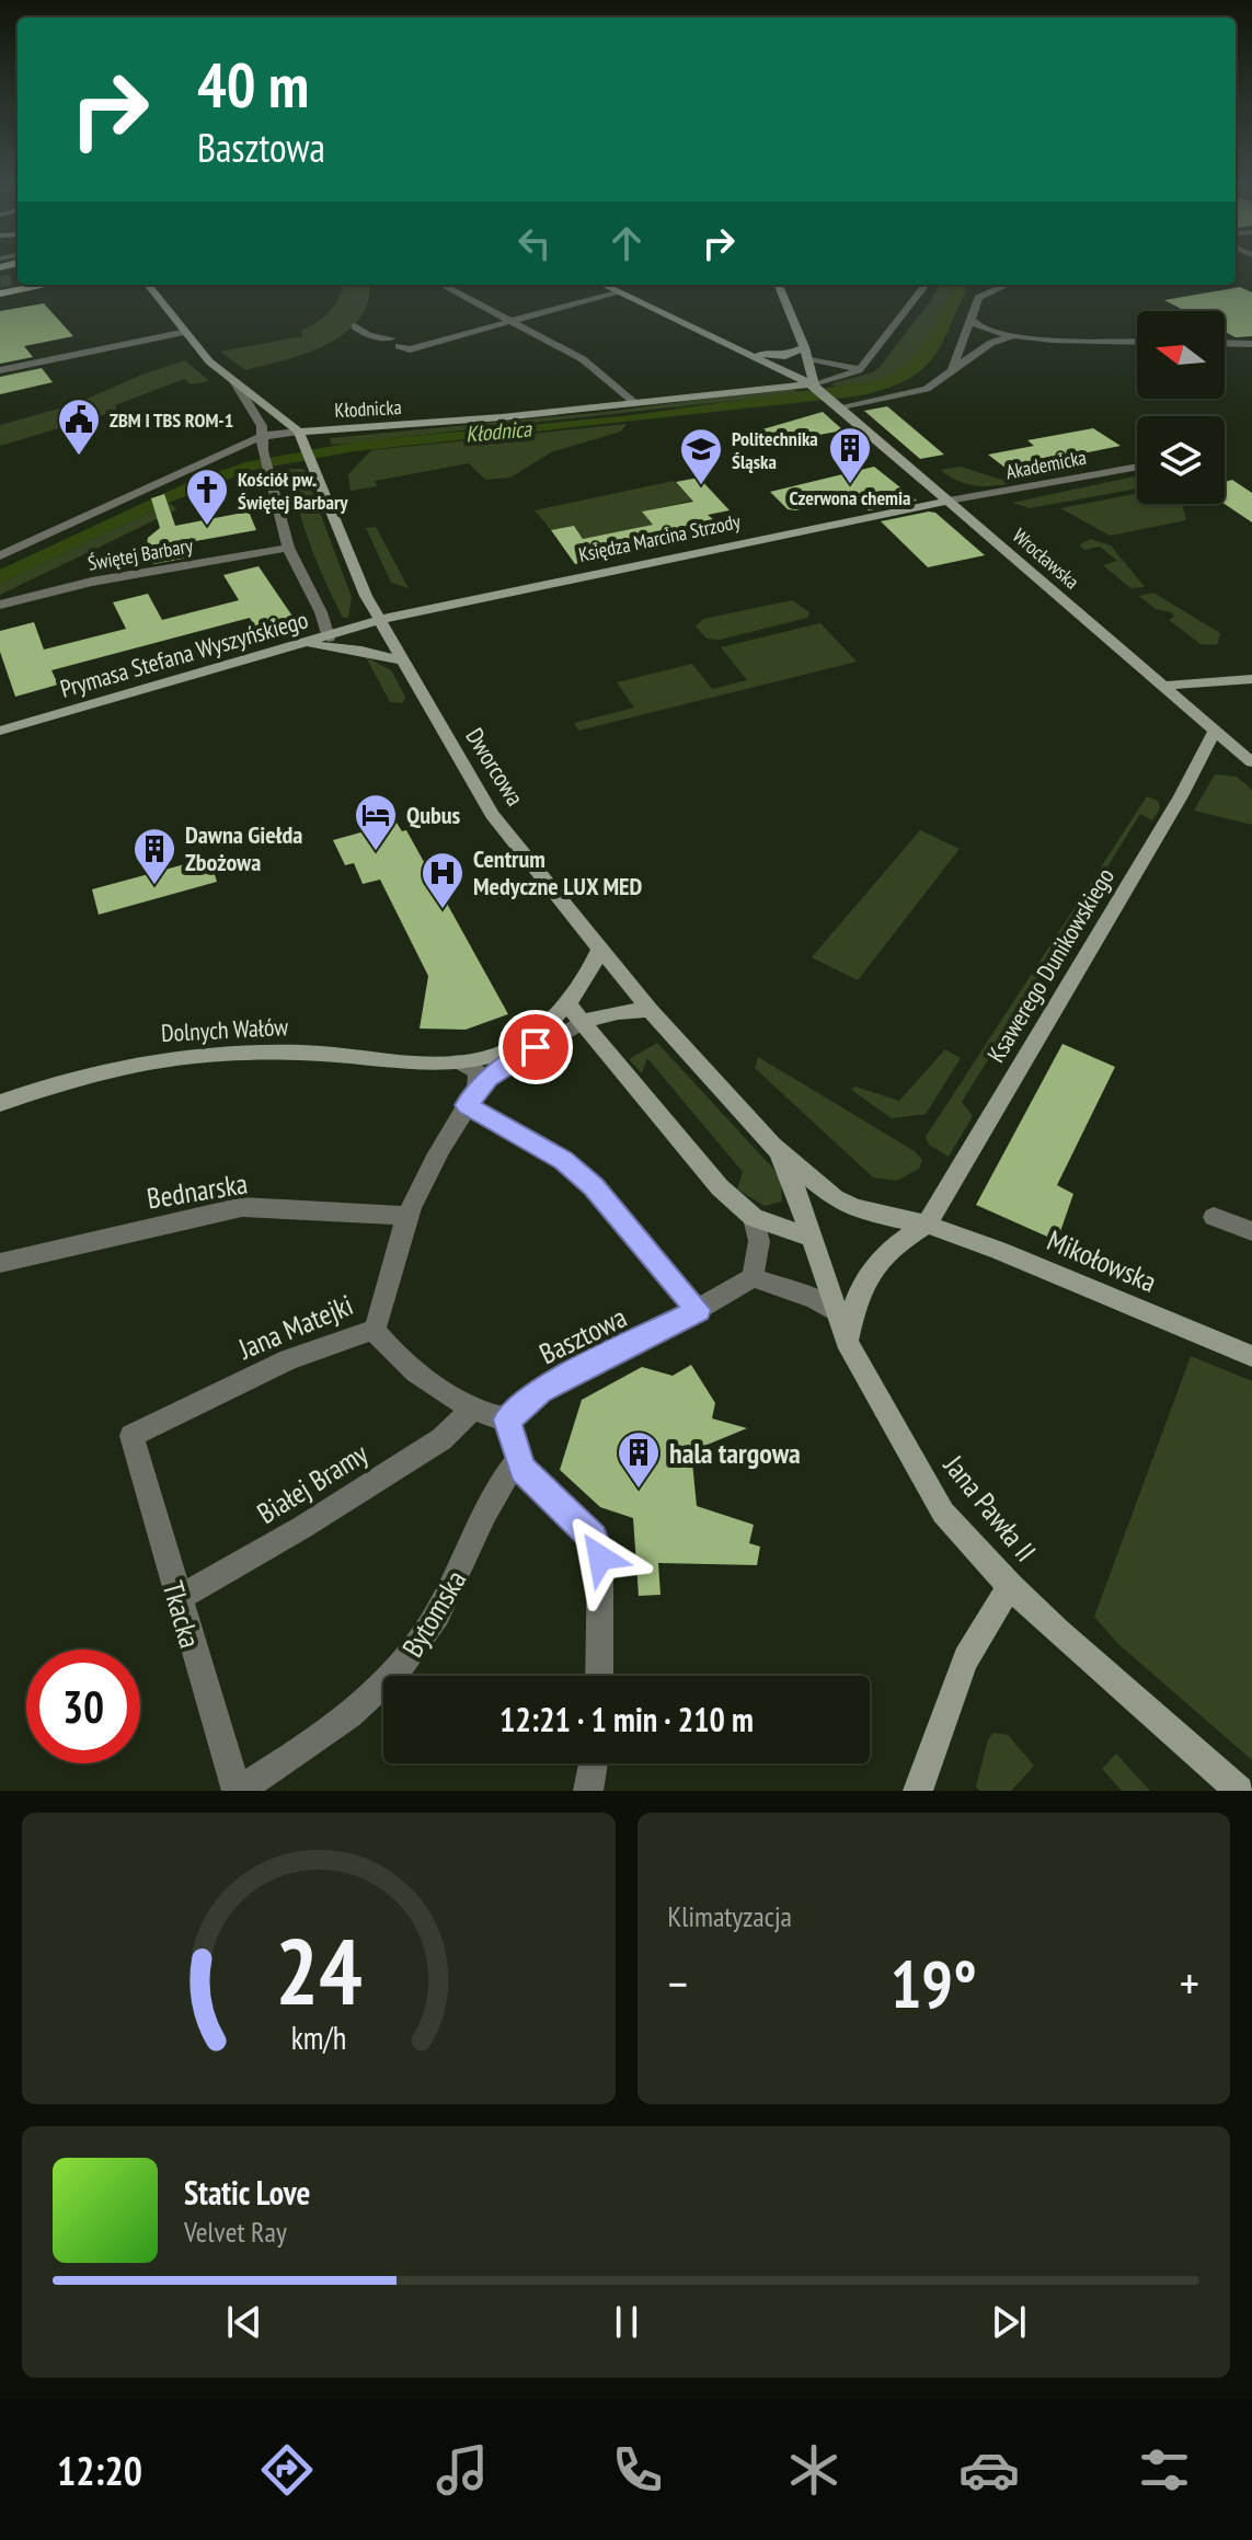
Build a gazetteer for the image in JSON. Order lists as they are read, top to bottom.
{
  "streets": {
    "street": [
      "Kłodnicka",
      "Akademicka",
      "Księdza Marcina Strzody",
      "Świętej Barbary",
      "Wrocławska",
      "Prymasa Stefana Wyszyńskiego",
      "Dworcowa",
      "Ksawerego Dunikowskiego",
      "Dolnych Wałów",
      "Bednarska",
      "Mikołowska",
      "Jana Matejki",
      "Basztowa",
      "Białej Bramy",
      "Jana Pawła II",
      "Bytomska",
      "Tkacka"
    ]
  },
  "crossings": [
    ["Kłodnicka", "Wrocławska"],
    ["Kłodnicka", "Dworcowa"],
    ["Akademicka", "Księdza Marcina Strzody"],
    ["Akademicka", "Wrocławska"],
    ["Księdza Marcina Strzody", "Wrocławska"],
    ["Księdza Marcina Strzody", "Prymasa Stefana Wyszyńskiego"],
    ["Księdza Marcina Strzody", "Dworcowa"],
    ["Wrocławska", "Ksawerego Dunikowskiego"],
    ["Prymasa Stefana Wyszyńskiego", "Dworcowa"],
    ["Dworcowa", "Dolnych Wałów"],
    ["Dworcowa", "Mikołowska"],
    ["Dworcowa", "Jana Pawła II"],
    ["Ksawerego Dunikowskiego", "Mikołowska"],
    ["Dolnych Wałów", "Jana Matejki"],
    ["Bednarska", "Jana Matejki"],
    ["Mikołowska", "Jana Pawła II"],
    ["Jana Matejki", "Tkacka"],
    ["Białej Bramy", "Tkacka"],
    ["Bytomska", "Tkacka"]
  ],
  "water": ["Kłodnica"],
  "places": {
    "public building": ["ZBM I TBS ROM-1"],
    "building": ["Czerwona chemia", "Dawna Giełda Zbożowa", "hala targowa"],
    "school or university": ["Politechnika Śląska"],
    "church": ["Kościół pw. Świętej Barbary"],
    "hotel": ["Qubus"],
    "hospital": ["Centrum Medyczne LUX MED"]
  },
  "north": "left",
  "page": {
    "turn": ["40 m", "Basztowa"],
    "limit": "30",
    "trip": "12:21 · 1 min · 210 m",
    "tile": "Klimatyzacja",
    "heat": ["−", "19°", "+"],
    "song": ["Static Love", "Velvet Ray"],
    "tabs": "12:20",
    "gauge": ["24", "km/h"]
  }
}
